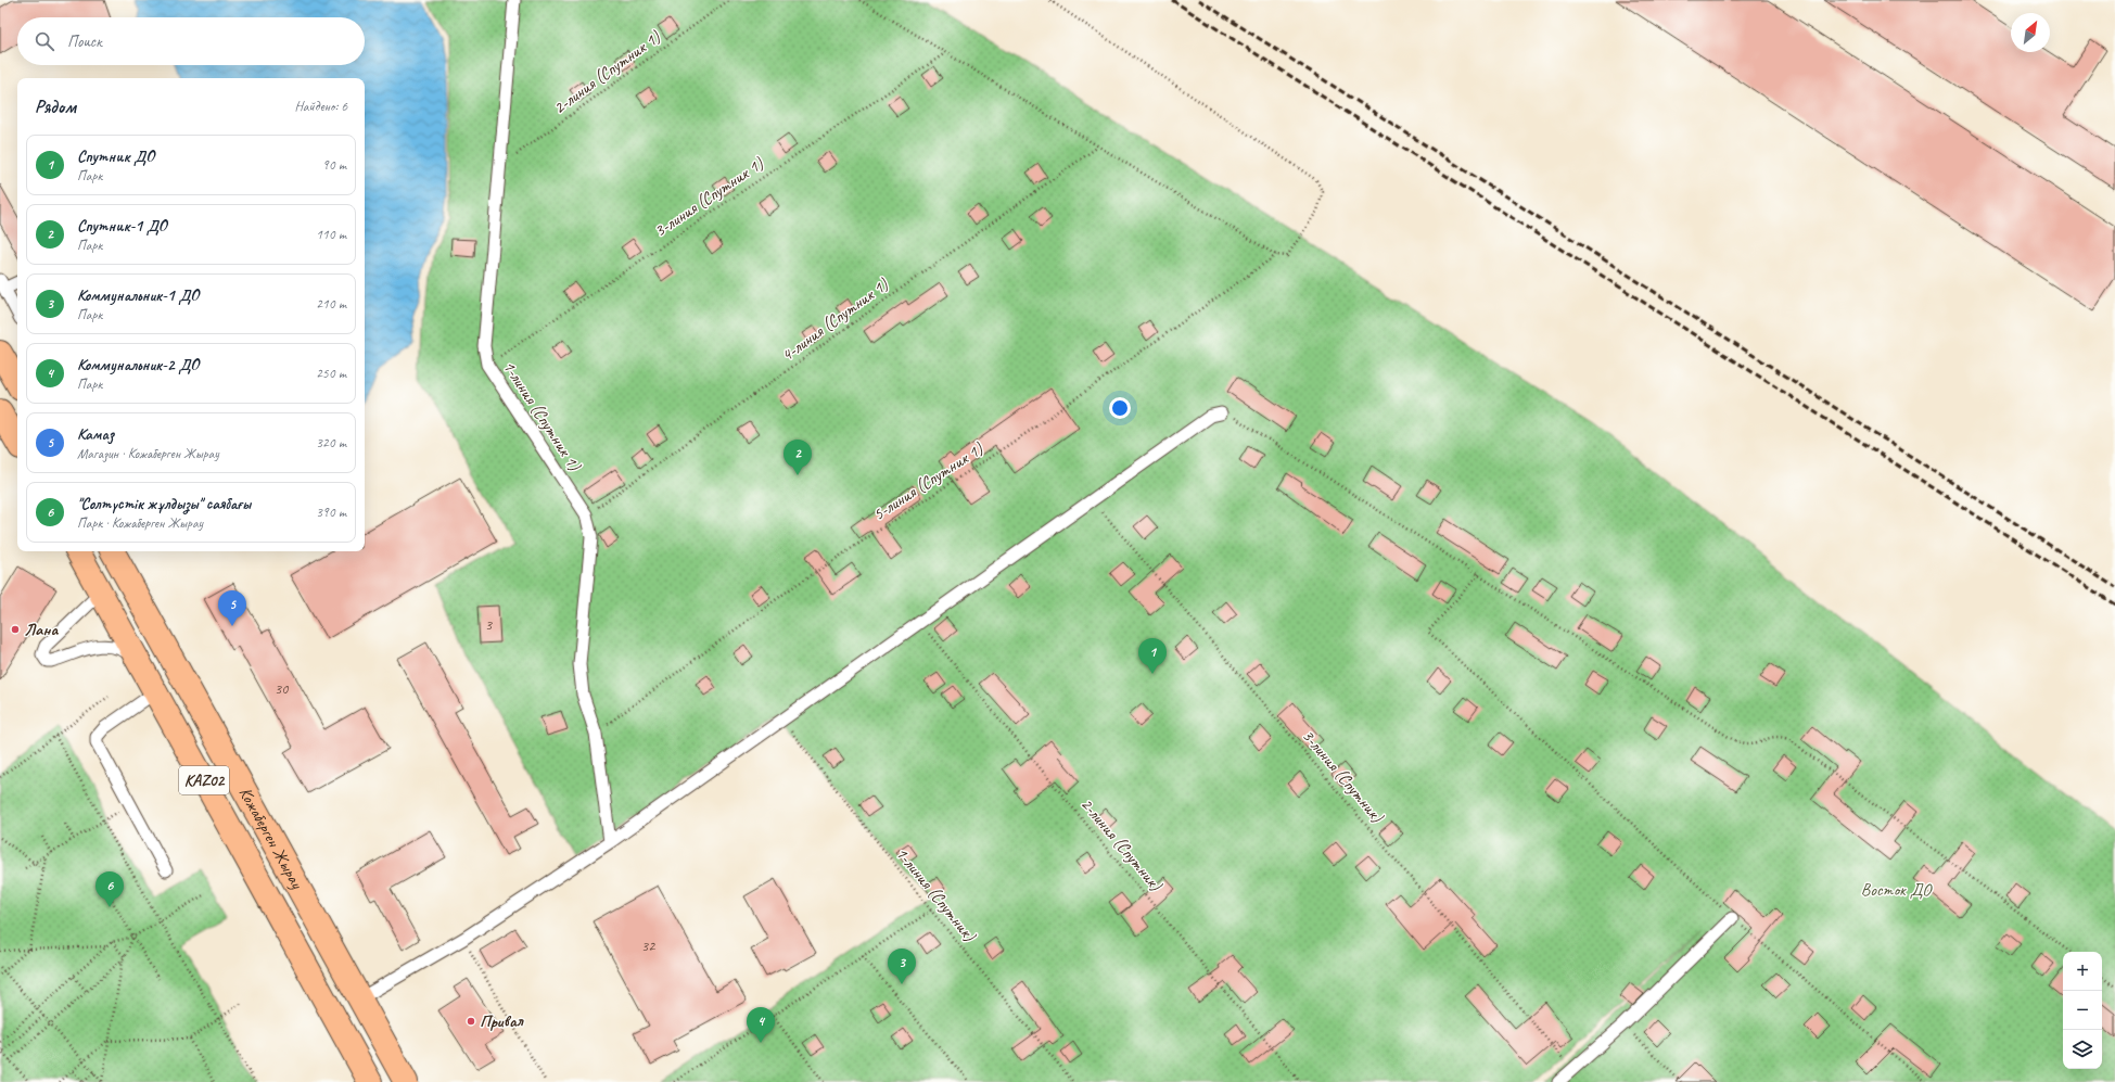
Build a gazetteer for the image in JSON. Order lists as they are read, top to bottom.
{
  "streets": {
    "highway": ["KAZ02", "Кожаберген Жырау"],
    "lane": ["1-линия (Спутник 1)"],
    "path": [
      "2-линия (Спутник 1)",
      "3-линия (Спутник 1)",
      "4-линия (Спутник 1)",
      "5-линия (Спутник 1)",
      "3-линия (Спутник)",
      "2-линия (Спутник)",
      "1-линия (Спутник)"
    ]
  },
  "crossings": [
    ["2-линия (Спутник 1)", "1-линия (Спутник 1)"],
    ["3-линия (Спутник 1)", "1-линия (Спутник 1)"],
    ["4-линия (Спутник 1)", "1-линия (Спутник 1)"],
    ["1-линия (Спутник 1)", "5-линия (Спутник 1)"]
  ],
  "parks": ["Восток ДО"],
  "places": ["Лана", "Привал"],
  "house_numbers": ["3", "30", "32"],
  "north": "top right",
  "page": {
    "search": "Поиск",
    "heading": ["Рядом", "Найдено: 6"],
    "list": [
      {
        "mark": "1",
        "name": "Спутник ДО",
        "note": "Парк",
        "value": "90 m"
      },
      {
        "mark": "2",
        "name": "Спутник-1 ДО",
        "note": "Парк",
        "value": "110 m"
      },
      {
        "mark": "3",
        "name": "Коммунальник-1 ДО",
        "note": "Парк",
        "value": "210 m"
      },
      {
        "mark": "4",
        "name": "Коммунальник-2 ДО",
        "note": "Парк",
        "value": "250 m"
      },
      {
        "mark": "5",
        "name": "Камаз",
        "note": "Магазин · Кожаберген Жырау",
        "value": "320 m"
      },
      {
        "mark": "6",
        "name": "\"Солтүстік жұлдызы\" саябағы",
        "note": "Парк · Кожаберген Жырау",
        "value": "390 m"
      }
    ],
    "pins": [
      "2",
      "5",
      "1",
      "6",
      "3",
      "4"
    ],
    "map_buttons": ["+", "−"]
  }
}
